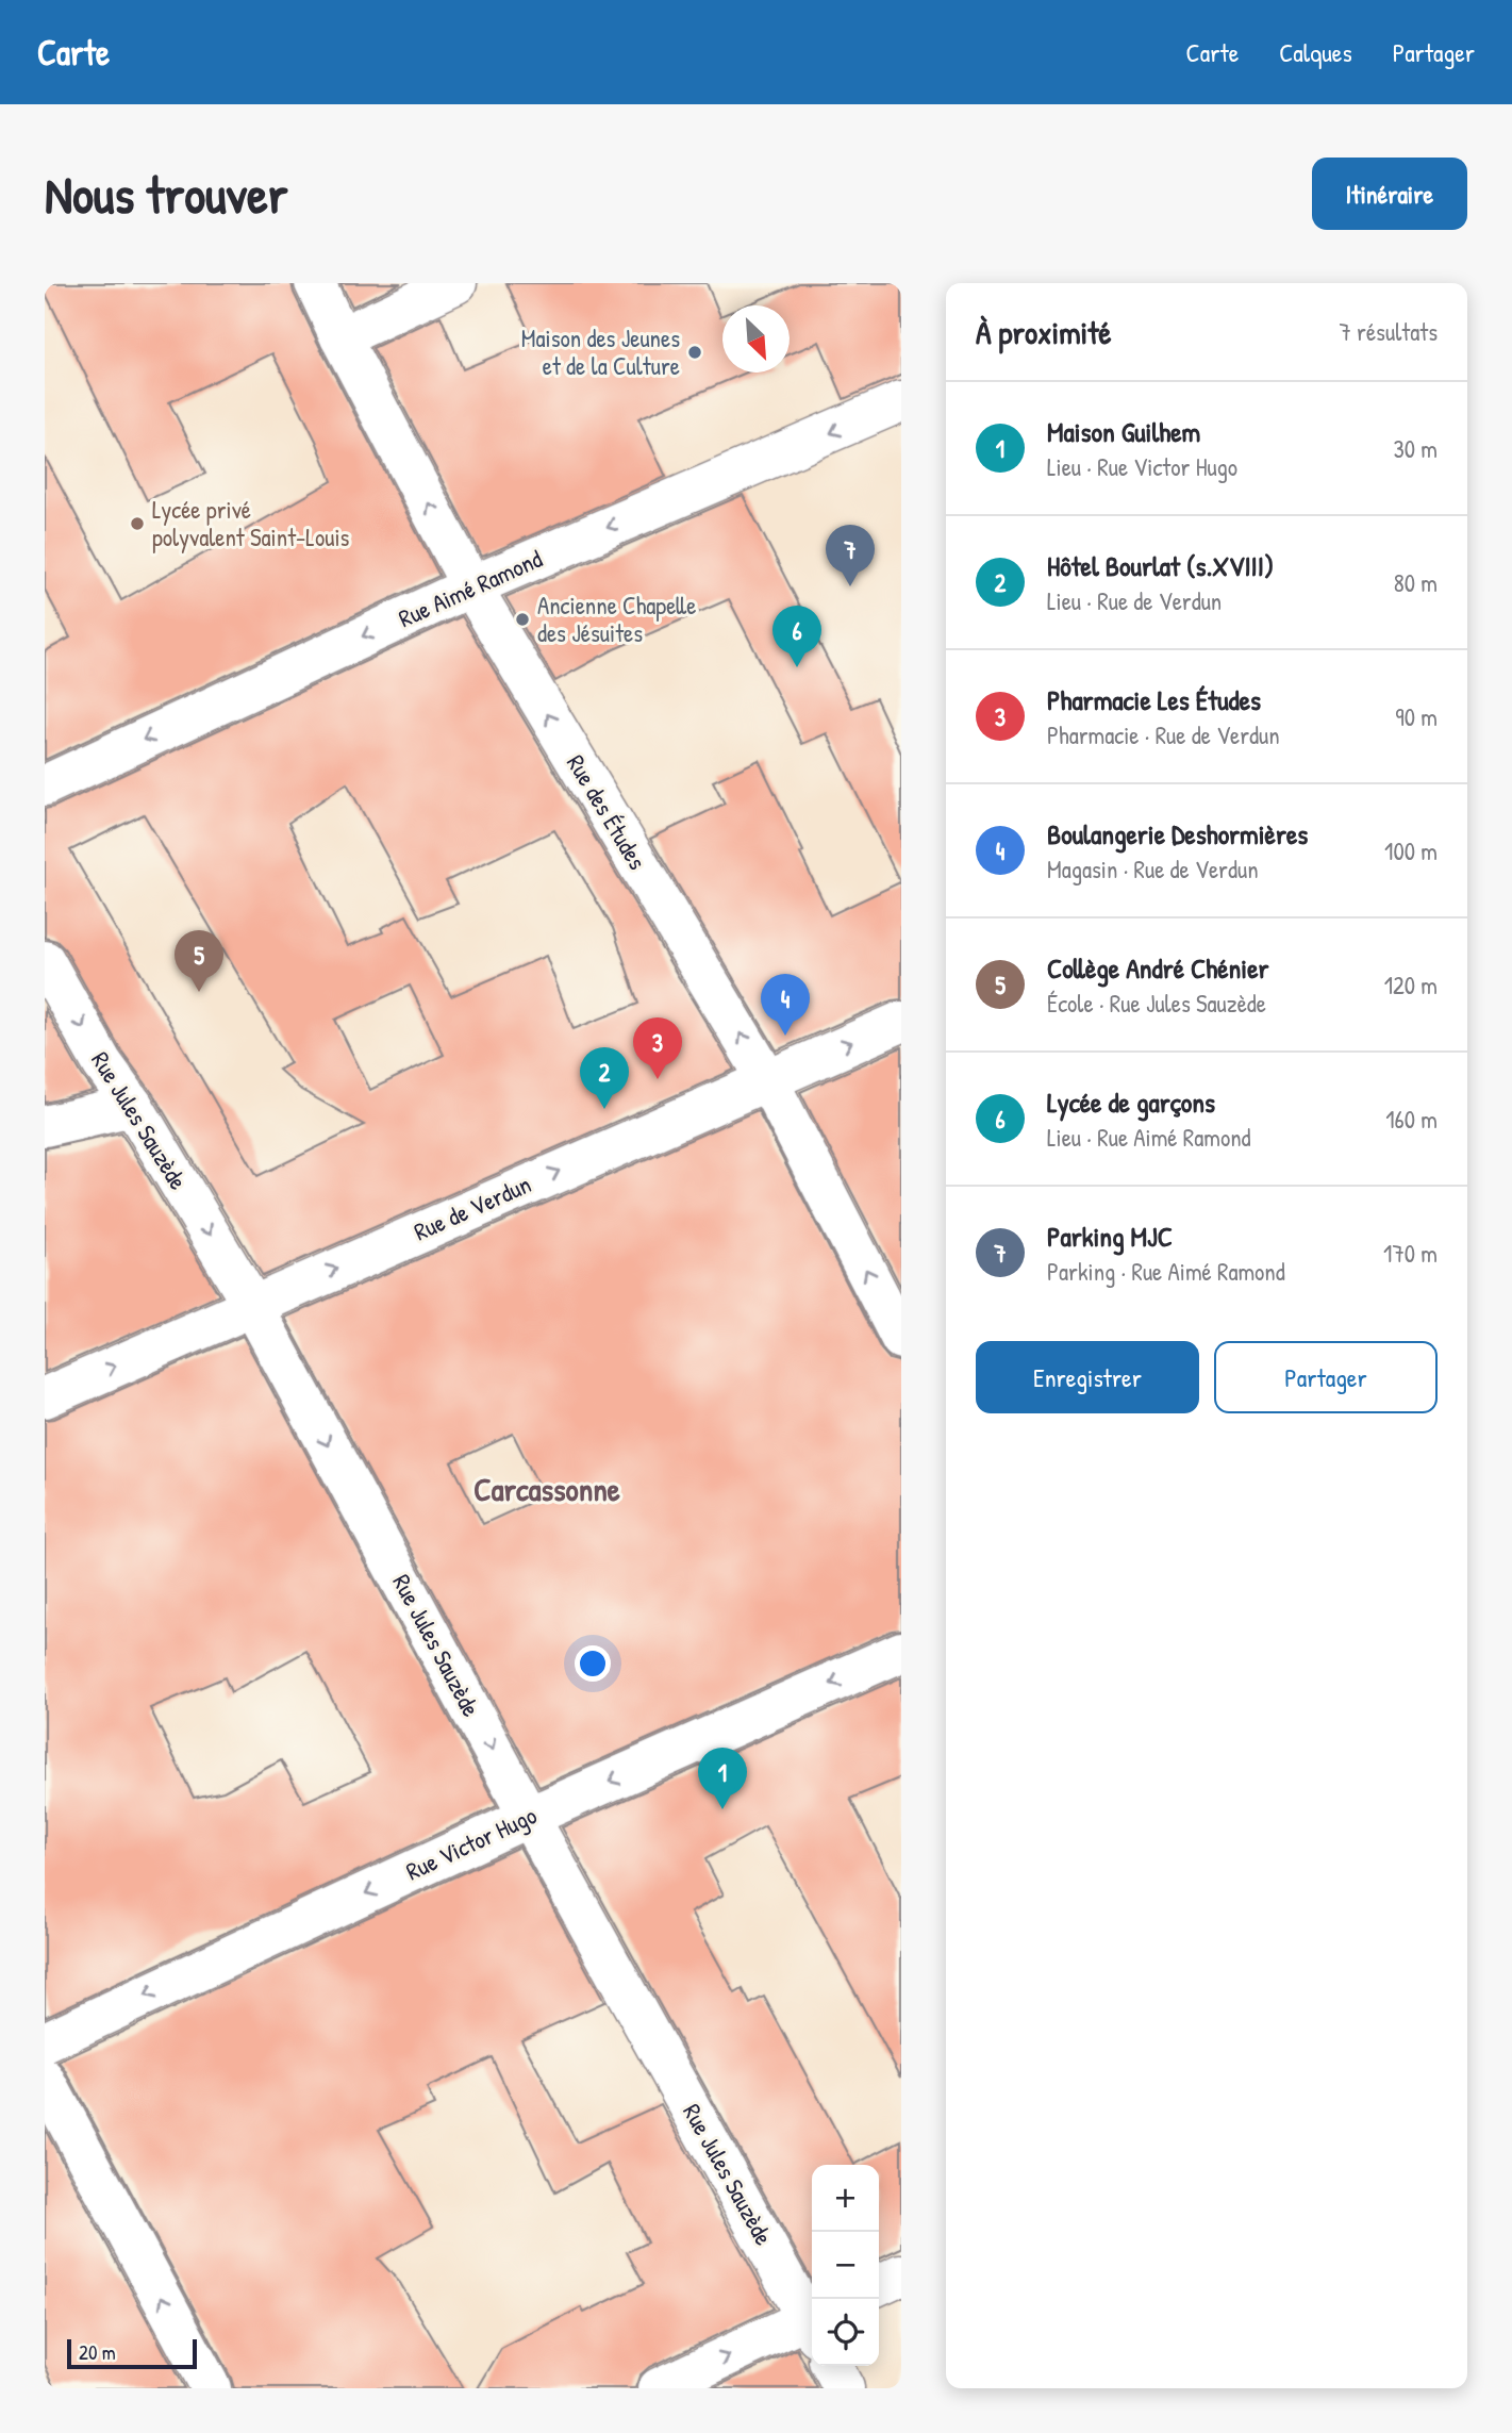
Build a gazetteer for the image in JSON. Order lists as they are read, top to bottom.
{
  "streets": {
    "street": [
      "Rue Aimé Ramond",
      "Rue des Études",
      "Rue Jules Sauzède",
      "Rue de Verdun",
      "Rue Victor Hugo"
    ]
  },
  "crossings": [
    ["Rue Aimé Ramond", "Rue des Études"],
    ["Rue des Études", "Rue de Verdun"],
    ["Rue Jules Sauzède", "Rue de Verdun"],
    ["Rue Jules Sauzède", "Rue Victor Hugo"]
  ],
  "one_way": [
    "Rue Aimé Ramond",
    "Rue des Études",
    "Rue Jules Sauzède",
    "Rue de Verdun",
    "Rue Victor Hugo"
  ],
  "districts": ["Carcassonne"],
  "places": ["Maison des Jeunes et de la Culture", "Lycée privé polyvalent Saint-Louis", "Ancienne Chapelle des Jésuites"],
  "scale_bar": "20 m",
  "north": "bottom right",
  "page": {
    "header": "Carte",
    "nav": ["Carte", "Calques", "Partager"],
    "buttons": [
      "Itinéraire",
      ["Enregistrer", "Partager"]
    ],
    "title": "Nous trouver",
    "heading": ["À proximité", "7 résultats"],
    "list": [
      {
        "mark": "1",
        "name": "Maison Guilhem",
        "note": "Lieu · Rue Victor Hugo",
        "value": "30 m"
      },
      {
        "mark": "2",
        "name": "Hôtel Bourlat (s.XVIII)",
        "note": "Lieu · Rue de Verdun",
        "value": "80 m"
      },
      {
        "mark": "3",
        "name": "Pharmacie Les Études",
        "note": "Pharmacie · Rue de Verdun",
        "value": "90 m"
      },
      {
        "mark": "4",
        "name": "Boulangerie Deshormières",
        "note": "Magasin · Rue de Verdun",
        "value": "100 m"
      },
      {
        "mark": "5",
        "name": "Collège André Chénier",
        "note": "École · Rue Jules Sauzède",
        "value": "120 m"
      },
      {
        "mark": "6",
        "name": "Lycée de garçons",
        "note": "Lieu · Rue Aimé Ramond",
        "value": "160 m"
      },
      {
        "mark": "7",
        "name": "Parking MJC",
        "note": "Parking · Rue Aimé Ramond",
        "value": "170 m"
      }
    ],
    "pins": [
      "7",
      "6",
      "5",
      "4",
      "3",
      "2",
      "1"
    ],
    "map_buttons": ["+", "−"],
    "scale": "20 m"
  }
}
